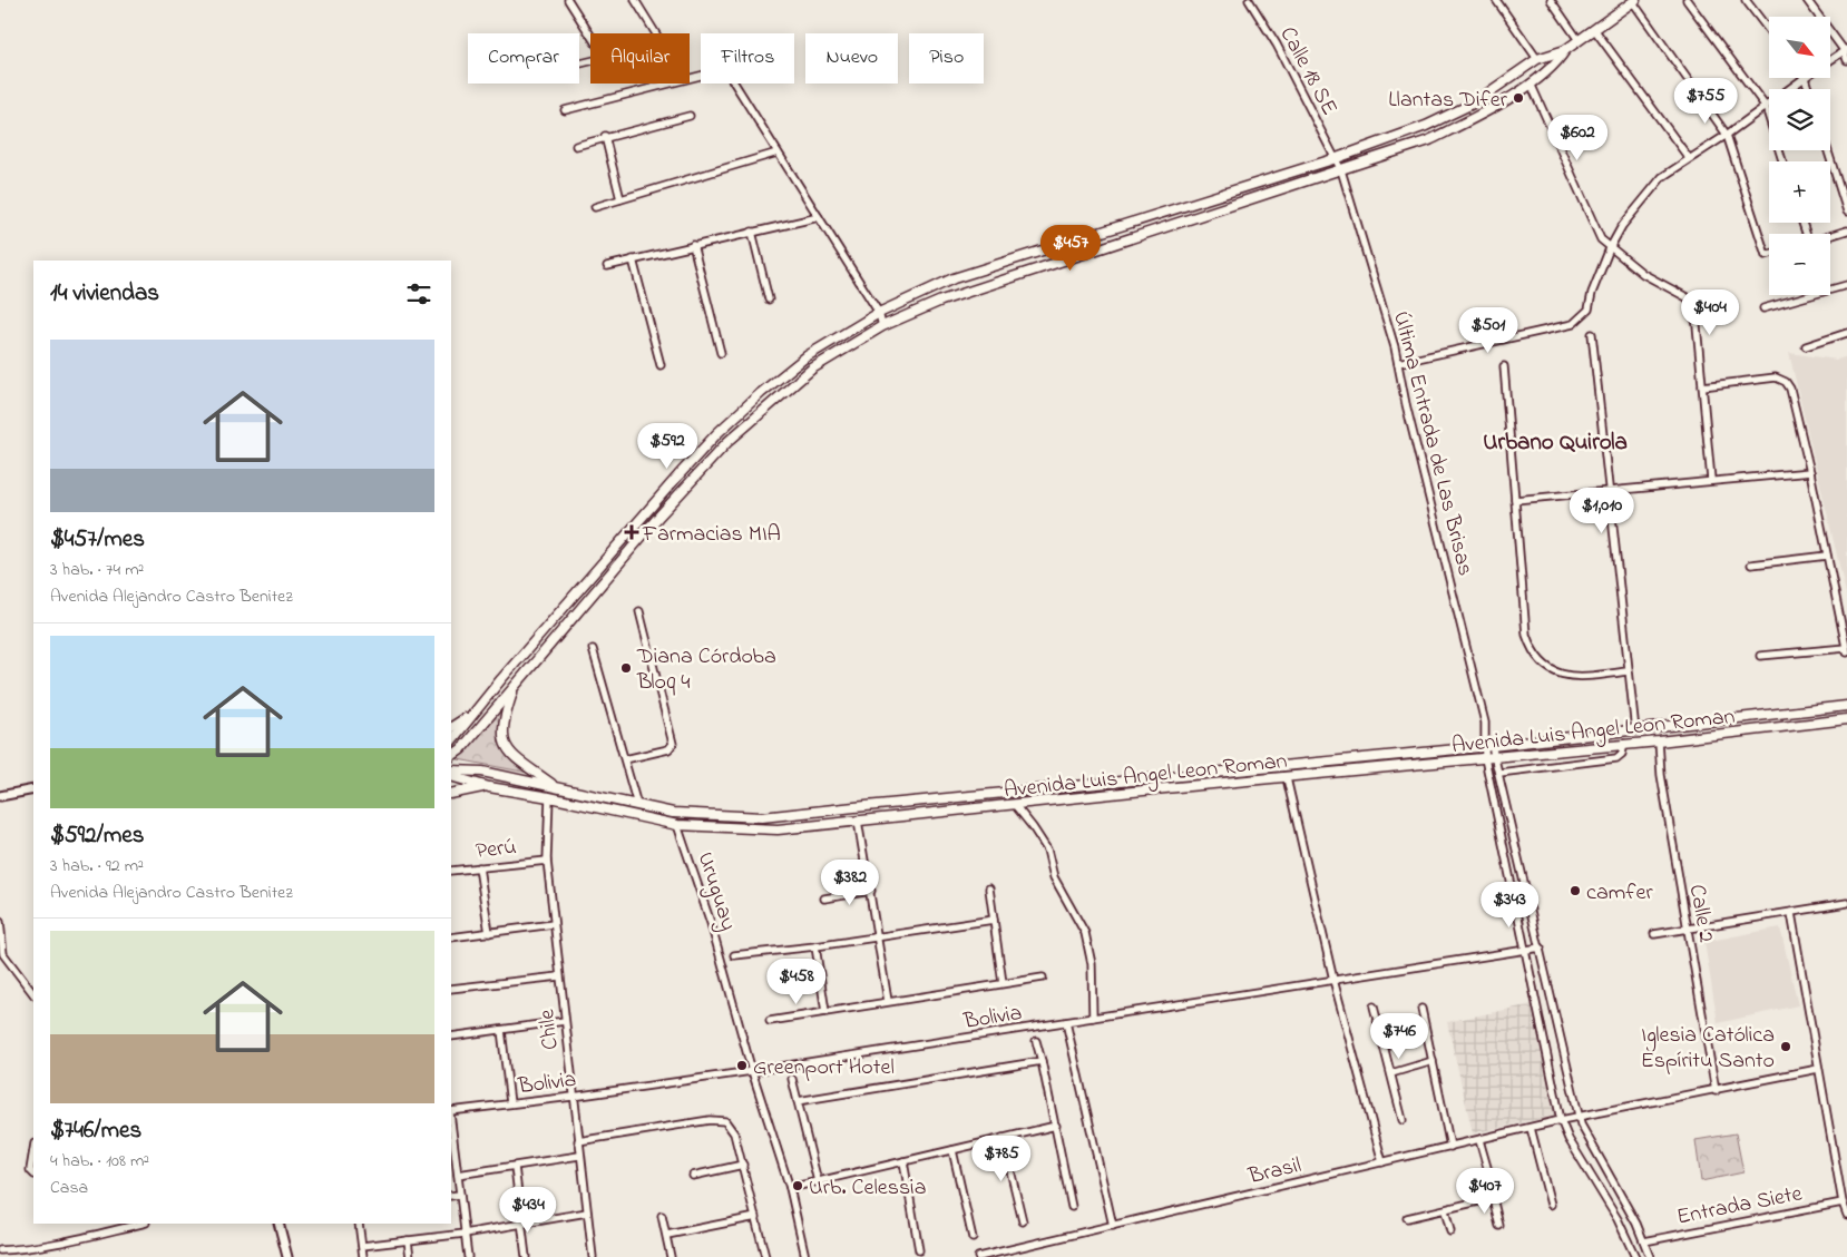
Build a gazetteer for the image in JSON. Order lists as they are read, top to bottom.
{
  "streets": {
    "main road": ["Avenida Luis Angel Leon Roman"],
    "street": [
      "Calle 18 SE",
      "Última Entrada de Las Brisas",
      "Perú",
      "Uruguay",
      "Calle 2",
      "Bolivia",
      "Chile",
      "Brasil",
      "Entrada Siete"
    ]
  },
  "crossings": [
    ["Calle 18 SE", "Última Entrada de Las Brisas"],
    ["Última Entrada de Las Brisas", "Avenida Luis Angel Leon Roman"],
    ["Última Entrada de Las Brisas", "Bolivia"],
    ["Última Entrada de Las Brisas", "Brasil"],
    ["Última Entrada de Las Brisas", "Entrada Siete"],
    ["Avenida Luis Angel Leon Roman", "Uruguay"],
    ["Avenida Luis Angel Leon Roman", "Calle 2"],
    ["Avenida Luis Angel Leon Roman", "Chile"],
    ["Perú", "Chile"],
    ["Uruguay", "Bolivia"],
    ["Calle 2", "Brasil"],
    ["Bolivia", "Chile"]
  ],
  "districts": ["Urbano Quirola"],
  "places": {
    "other": [
      "Llantas Difer",
      "Diana Córdoba Bloq 4",
      "camfer",
      "Iglesia Católica Espíritu Santo",
      "Greenport Hotel",
      "Urb. Celessia"
    ],
    "health": ["Farmacias MIA"]
  },
  "north": "bottom right",
  "page": {
    "map_buttons": ["+", "−"],
    "chip": [
      "Comprar",
      "Alquilar",
      "Filtros",
      "Nuevo",
      "Piso"
    ],
    "price": [
      "$755",
      "$602",
      "$457",
      "$404",
      "$501",
      "$592",
      "$1,010",
      "$382",
      "$343",
      "$458",
      "$746",
      "$785",
      "$407",
      "$434"
    ],
    "heading": "14 viviendas",
    "list": [
      {
        "name": "$457/mes",
        "note": "3 hab. · 74 m² · Avenida Alejandro Castro Benitez"
      },
      {
        "name": "$592/mes",
        "note": "3 hab. · 92 m² · Avenida Alejandro Castro Benitez"
      },
      {
        "name": "$746/mes",
        "note": "4 hab. · 108 m² · Casa"
      }
    ]
  }
}
